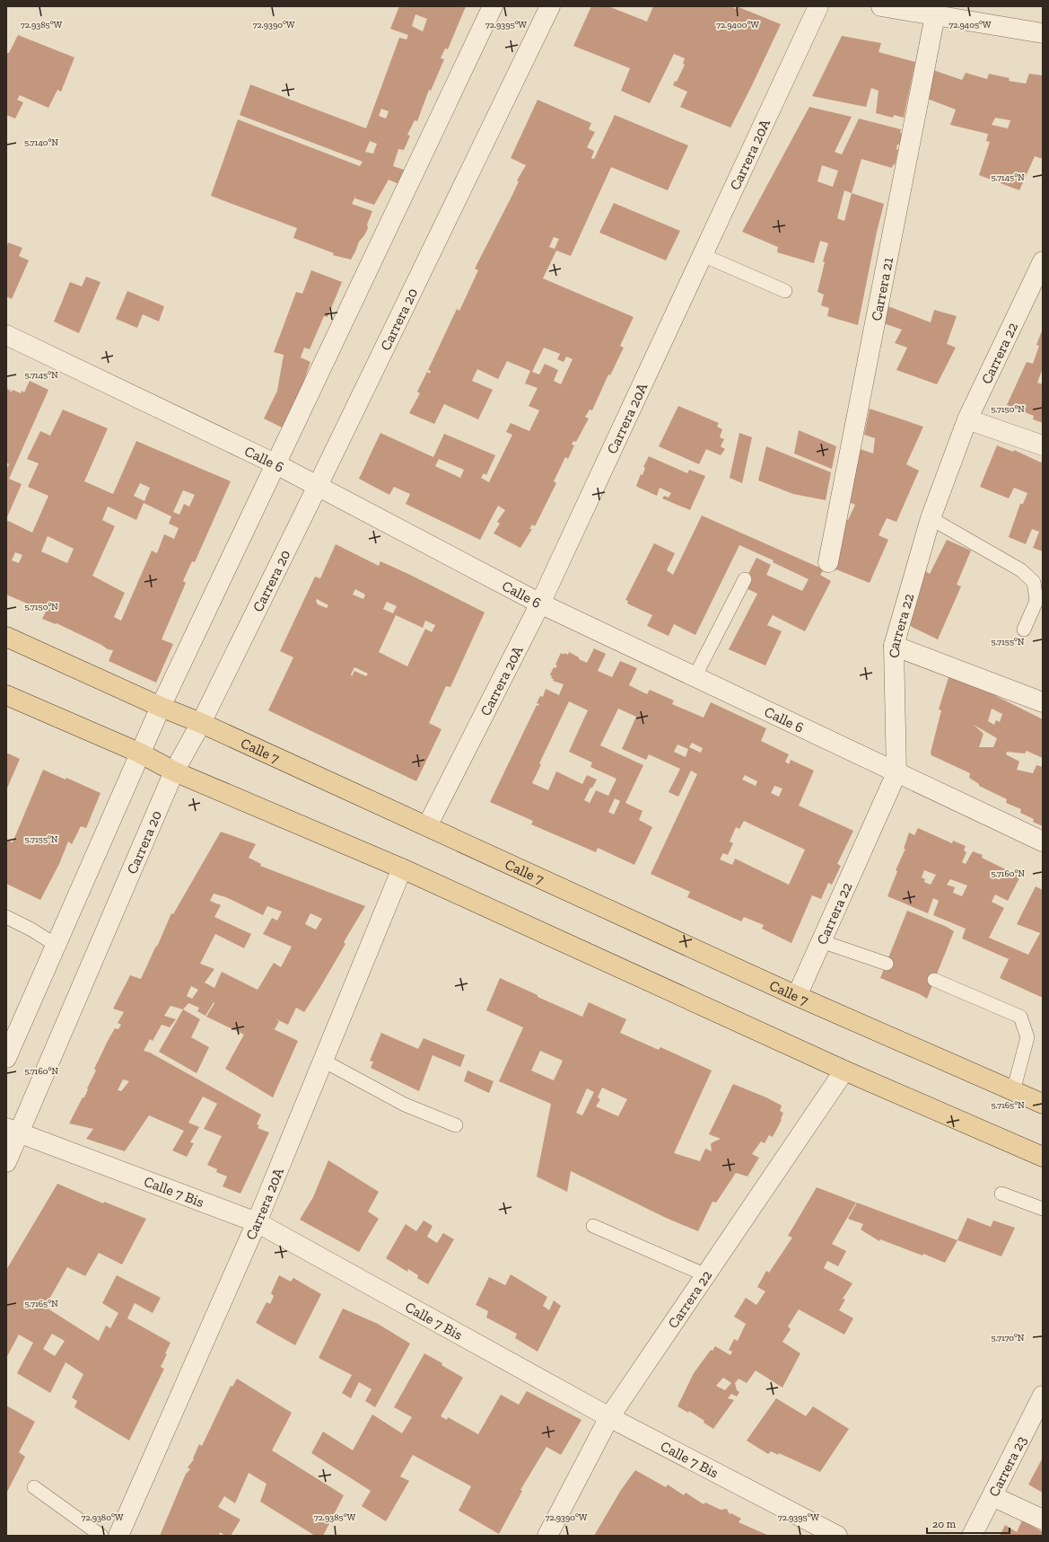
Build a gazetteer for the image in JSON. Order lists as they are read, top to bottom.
{
  "streets": {
    "main road": ["Calle 7"],
    "street": [
      "Carrera 20A",
      "Carrera 21",
      "Carrera 20",
      "Carrera 22",
      "Calle 6",
      "Calle 7 Bis",
      "Carrera 23"
    ]
  },
  "crossings": [
    ["Carrera 20A", "Calle 6"],
    ["Carrera 20A", "Calle 7"],
    ["Carrera 20A", "Calle 7 Bis"],
    ["Carrera 20", "Calle 6"],
    ["Carrera 20", "Calle 7"],
    ["Carrera 20", "Calle 7 Bis"],
    ["Carrera 22", "Calle 6"],
    ["Carrera 22", "Calle 7"],
    ["Carrera 22", "Calle 7 Bis"]
  ],
  "scale_bar": "20 m",
  "coordinates": [
    "72.9385°W",
    "72.9390°W",
    "72.9395°W",
    "72.9400°W",
    "72.9405°W",
    "5.7140°N",
    "5.7145°N",
    "5.7150°N",
    "5.7155°N",
    "5.7160°N",
    "5.7165°N",
    "5.7170°N",
    "72.9380°W"
  ]
}
